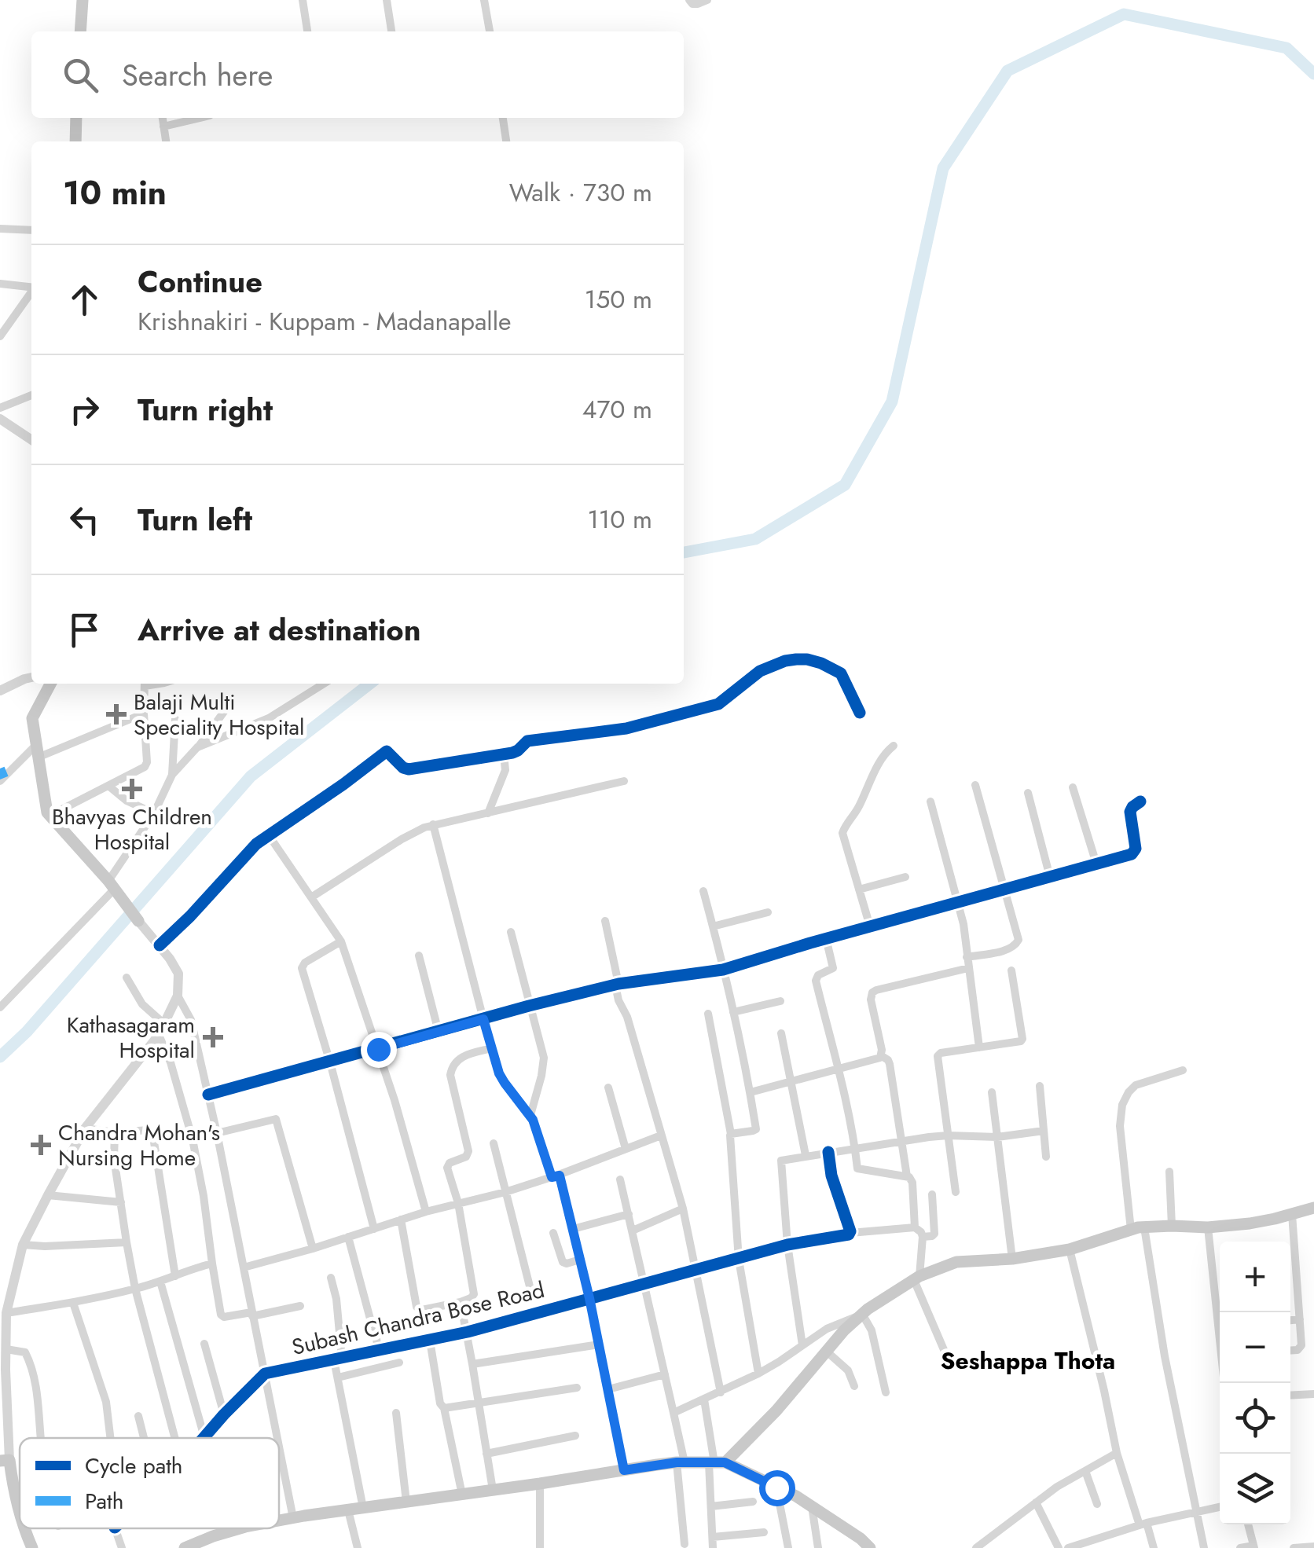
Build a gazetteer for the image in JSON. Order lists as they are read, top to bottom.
{
  "streets": {
    "street": ["Subash Chandra Bose Road"]
  },
  "districts": ["Seshappa Thota"],
  "places": {
    "health": [
      "Balaji Multi Speciality Hospital",
      "Bhavyas Children Hospital",
      "Kathasagaram Hospital",
      "Chandra Mohan's Nursing Home"
    ]
  },
  "legend": ["Cycle path", "Path"],
  "page": {
    "search": "Search here",
    "heading": ["10 min", "Walk · 730 m"],
    "list": [
      ["Continue", "Krishnakiri - Kuppam - Madanapalle", "150 m"],
      ["Turn right", "470 m"],
      ["Turn left", "110 m"],
      "Arrive at destination"
    ],
    "map_buttons": ["+", "−"]
  }
}
